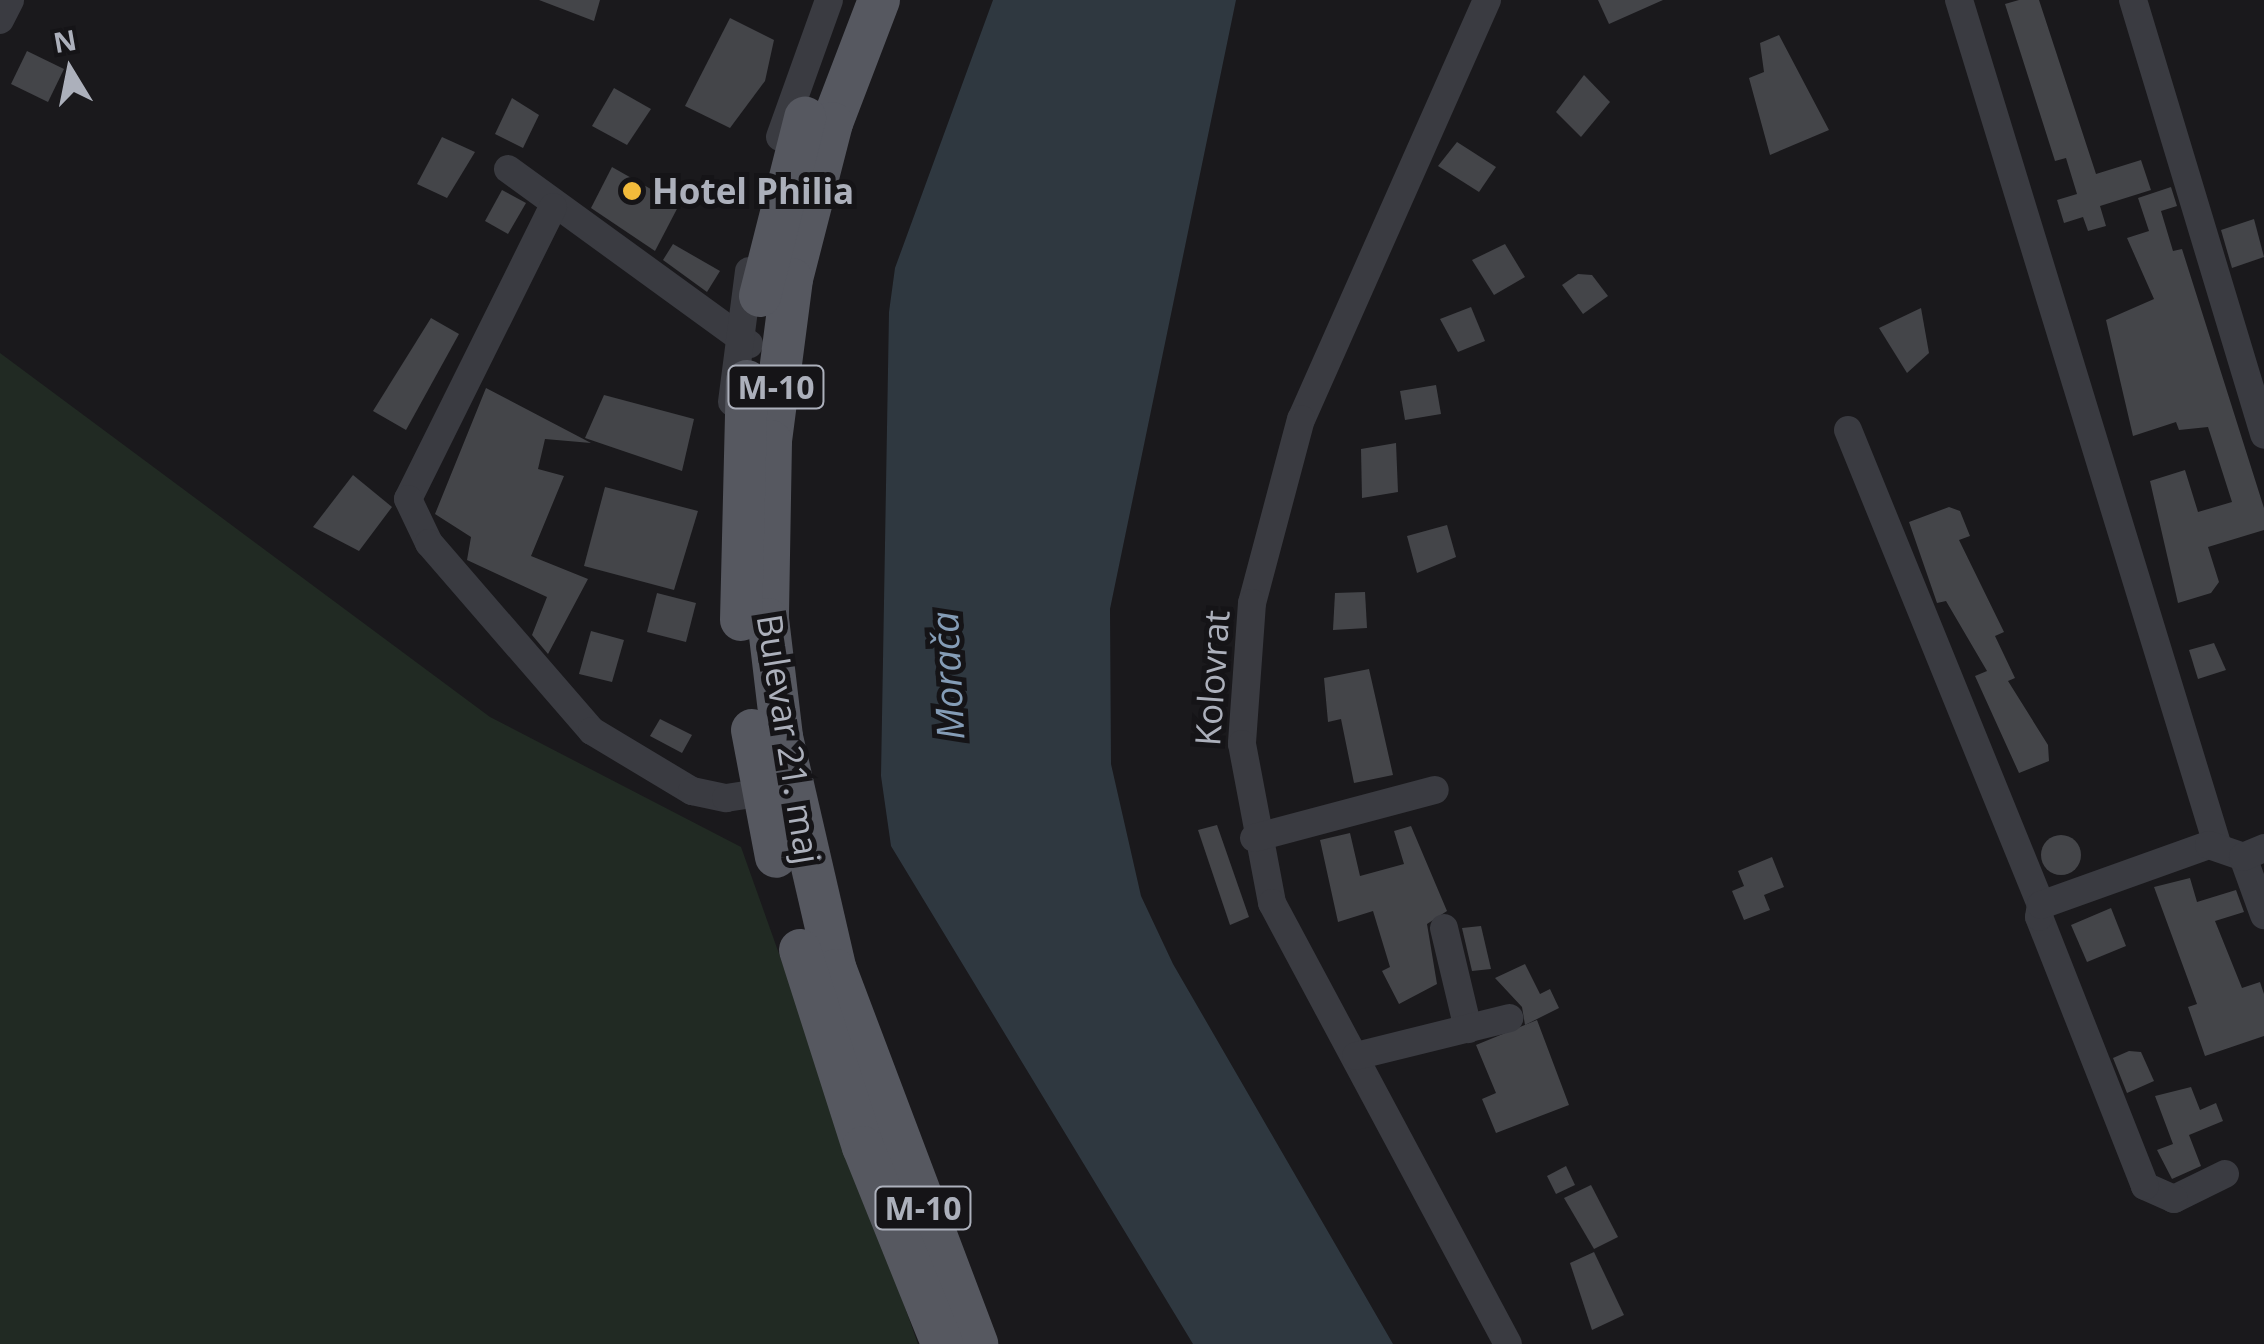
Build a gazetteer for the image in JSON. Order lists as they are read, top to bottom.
{
  "streets": {
    "main road": ["M-10", "Bulevar 21. maj"],
    "street": ["Kolovrat"]
  },
  "water": ["Morača"],
  "places": ["Hotel Philia"],
  "north": "top"
}
